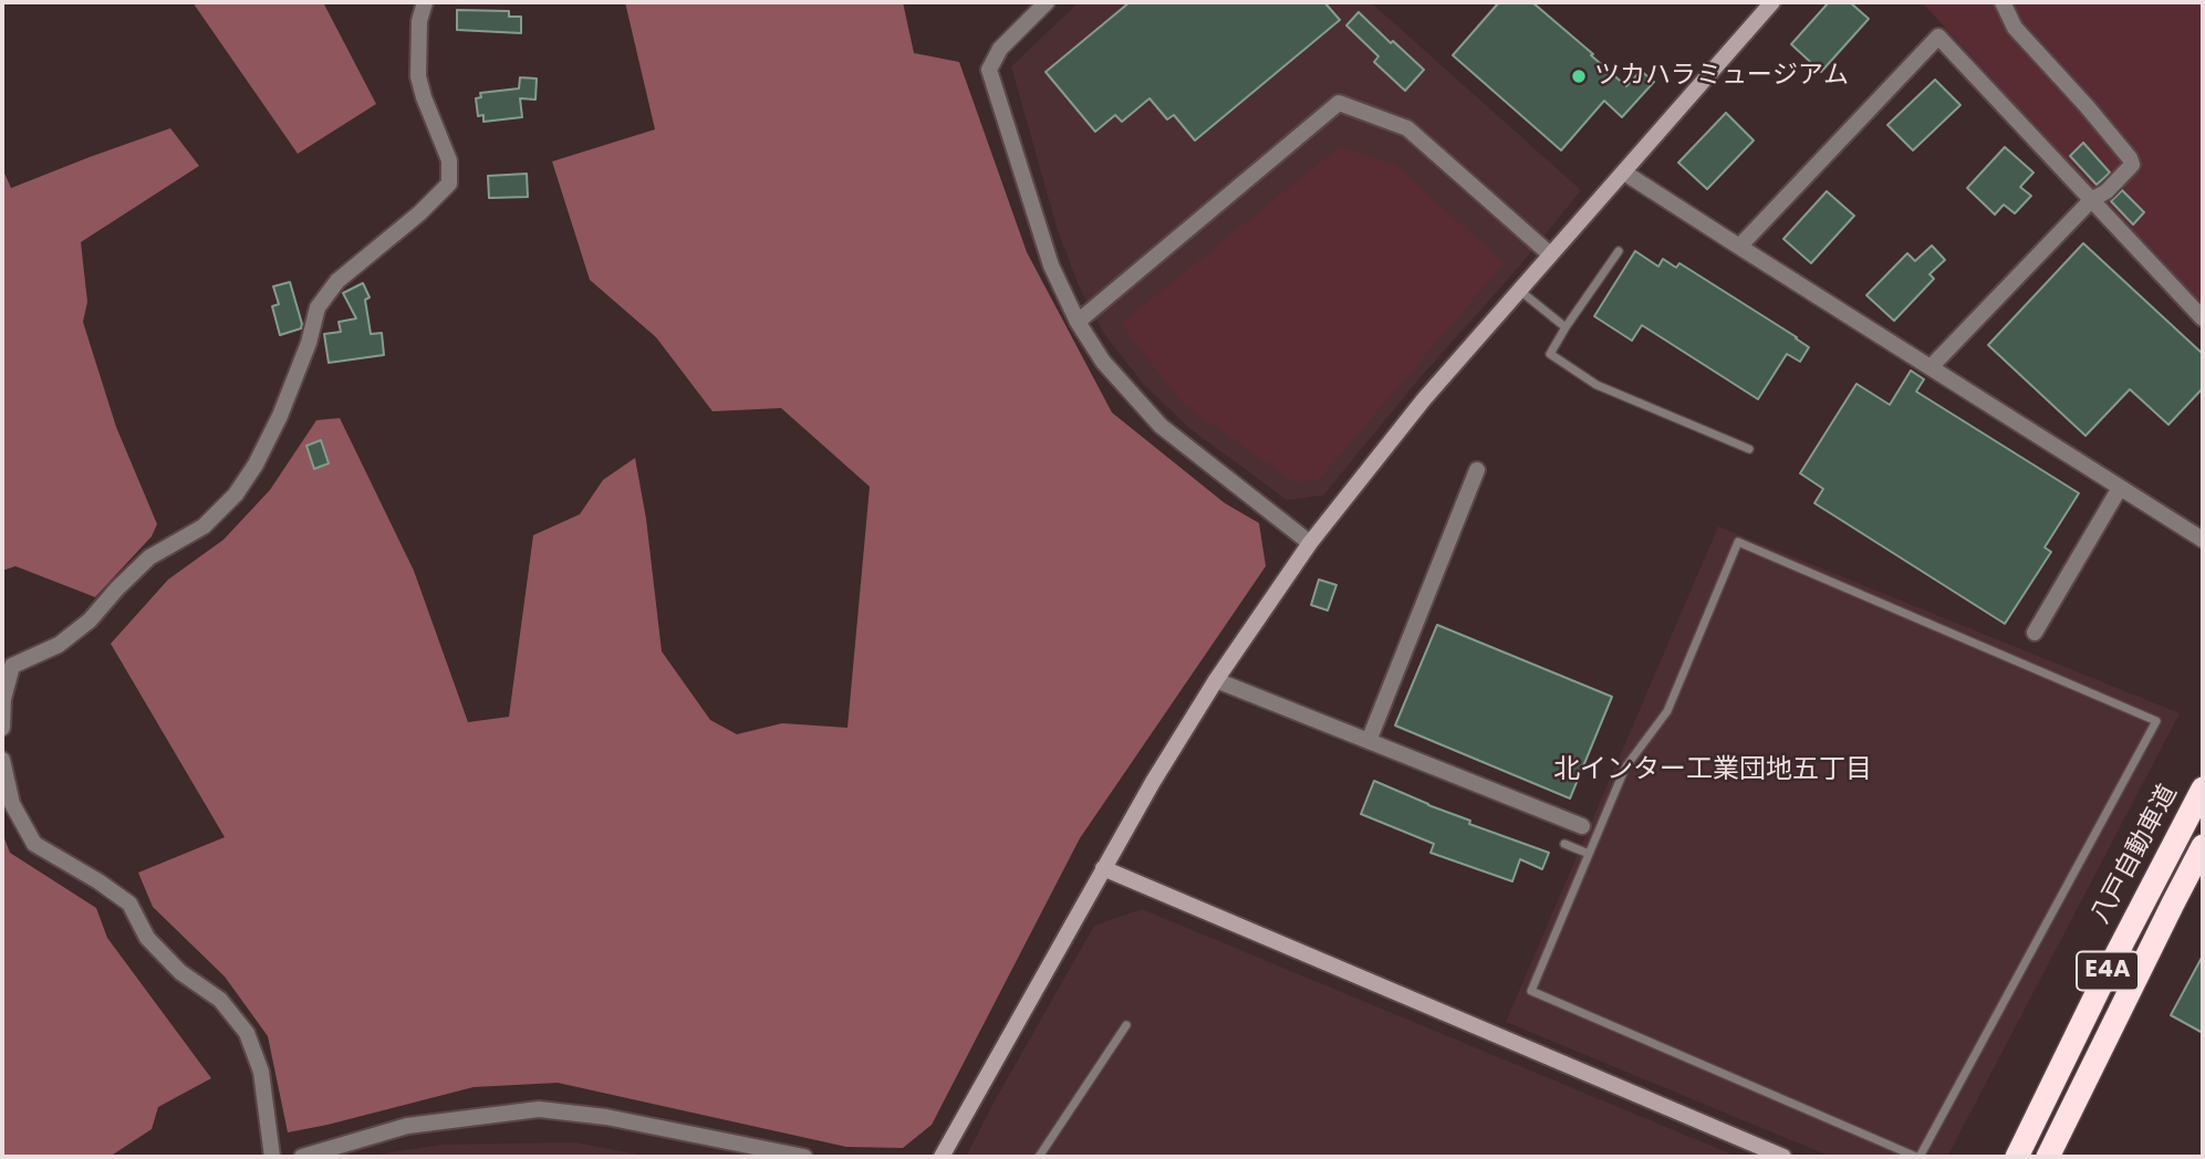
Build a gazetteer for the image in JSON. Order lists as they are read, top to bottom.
{
  "streets": {
    "highway": ["八戸自動車道", "E4A"]
  },
  "districts": ["北インター工業団地五丁目"],
  "places": ["ツカハラミュージアム"]
}
